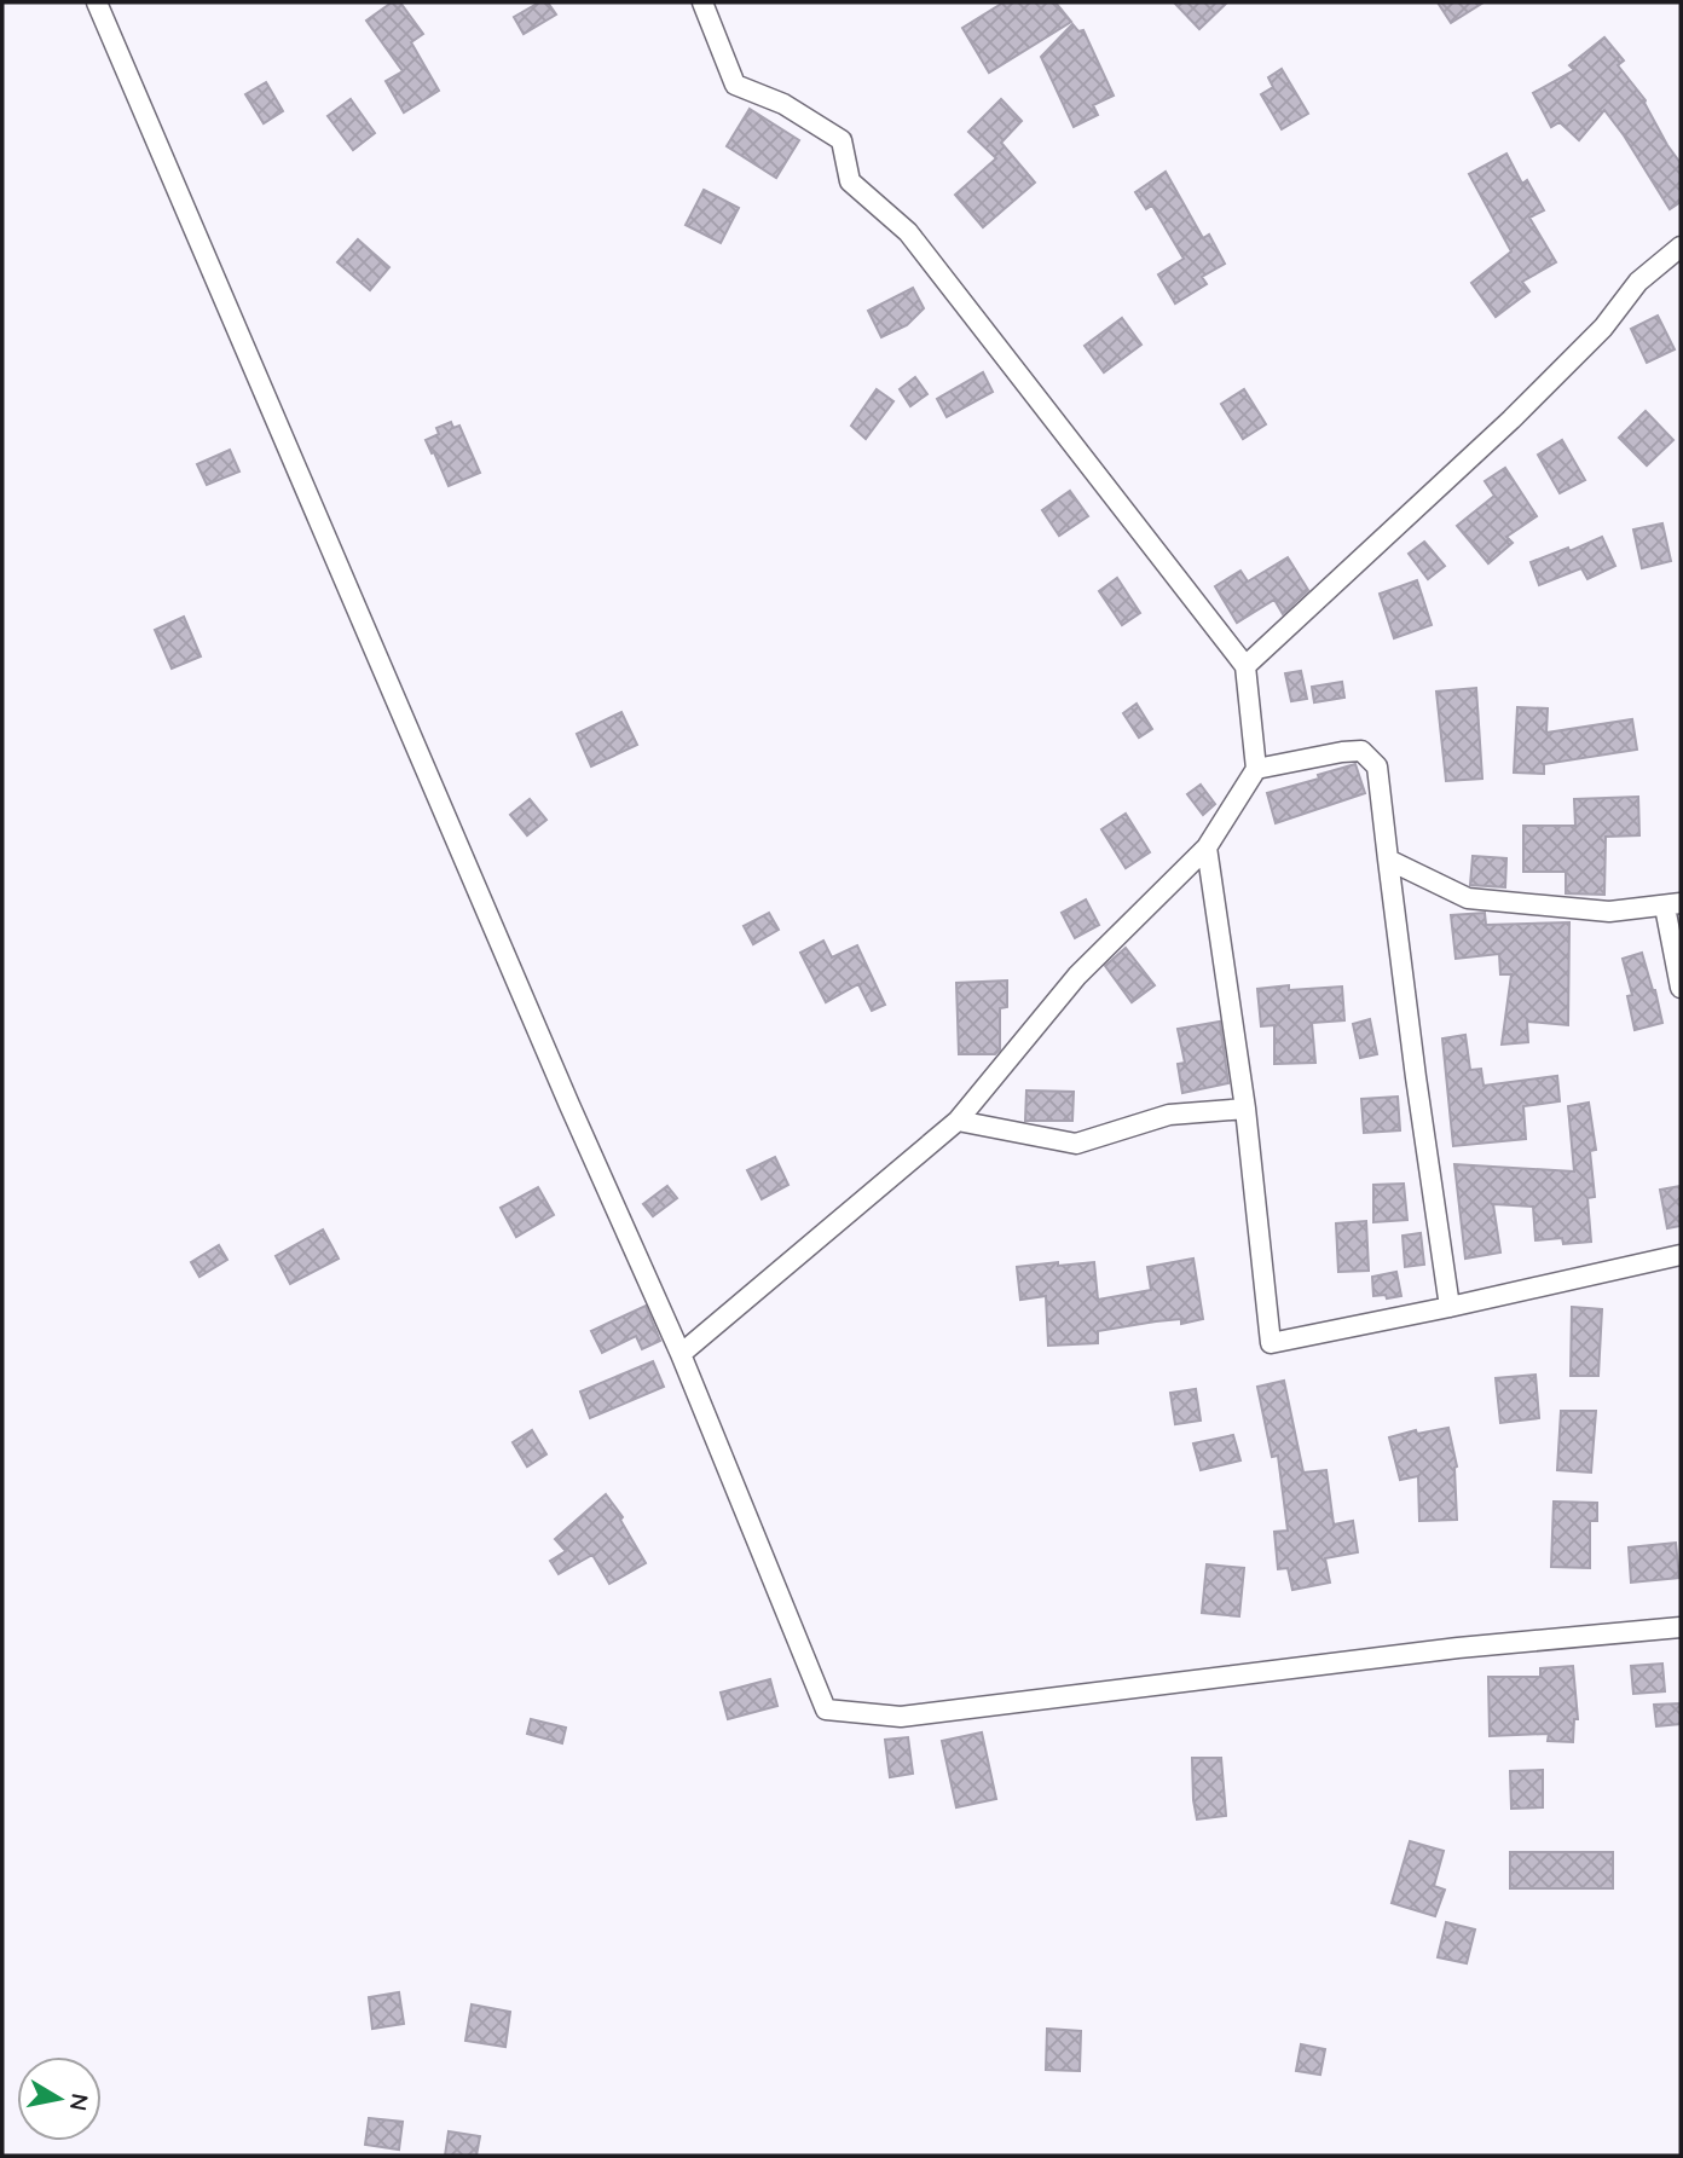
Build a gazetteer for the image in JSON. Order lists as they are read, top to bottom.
{
  "north": "right"
}
